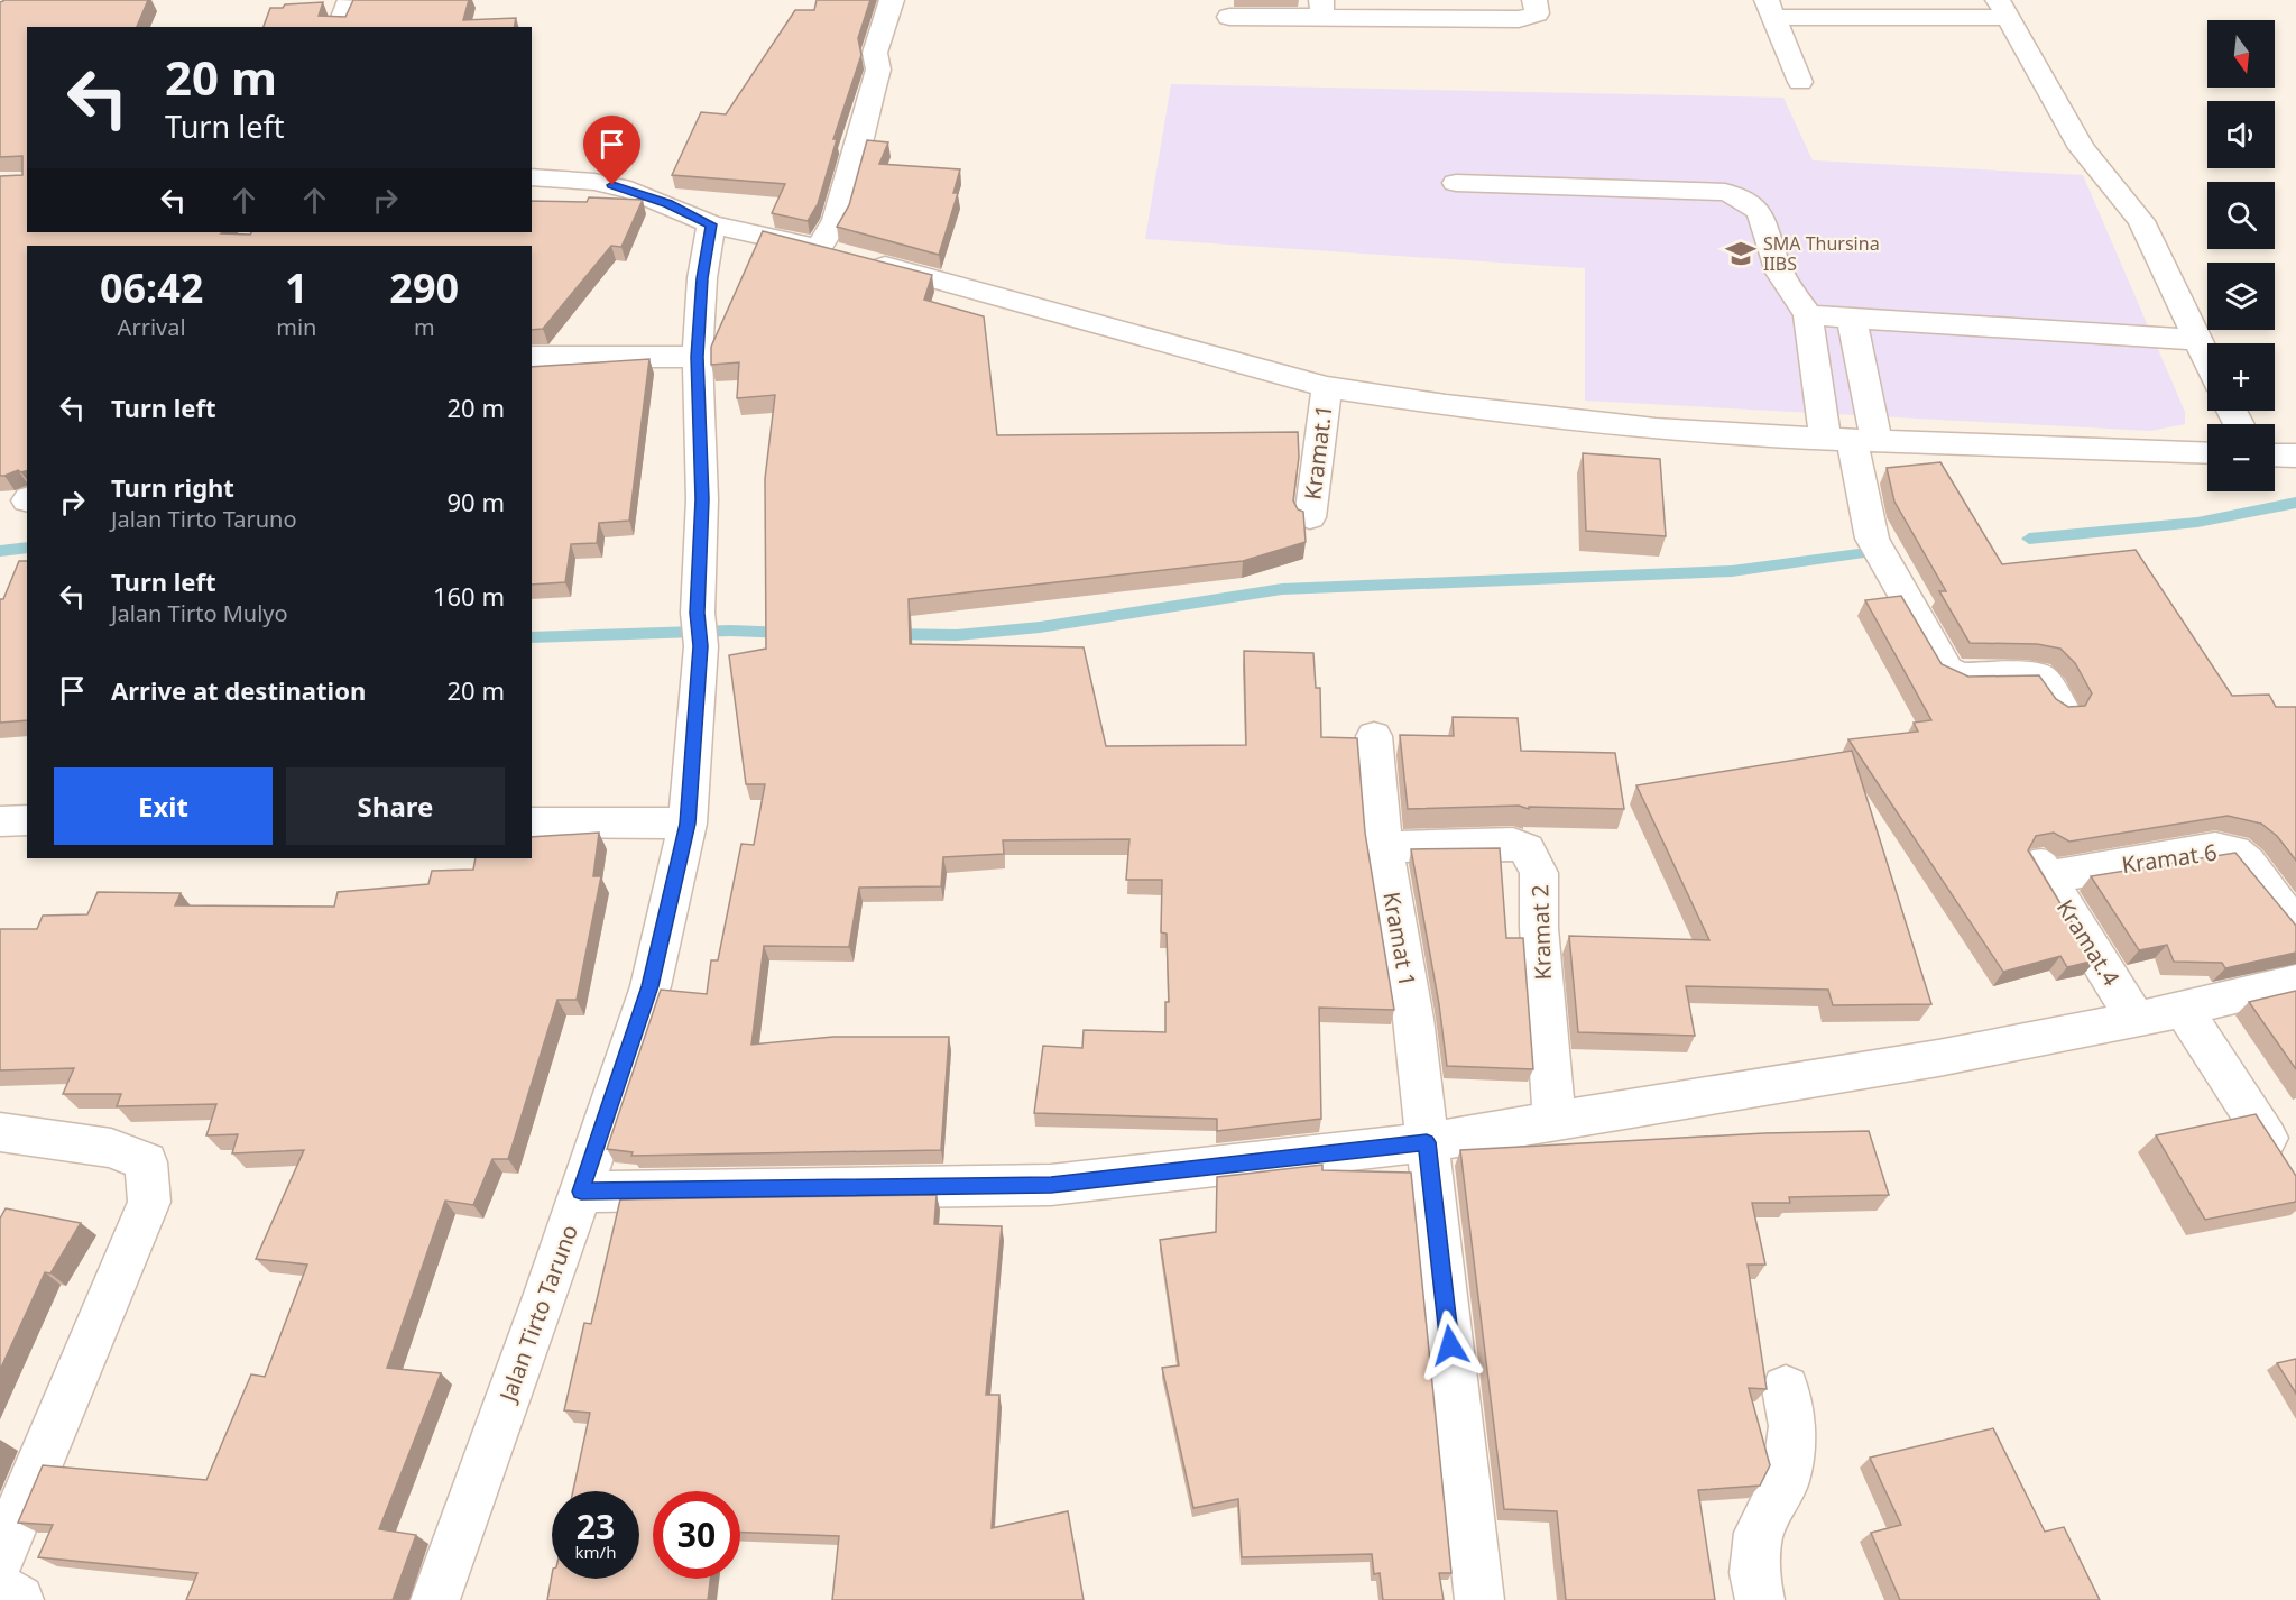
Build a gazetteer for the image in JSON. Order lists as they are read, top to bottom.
{
  "streets": {
    "street": [
      "Kramat.1",
      "Kramat 6",
      "Kramat 2",
      "Kramat 1",
      "Kramat.4",
      "Jalan Tirto Taruno"
    ]
  },
  "crossings": [
    ["Kramat 6", "Kramat.4"],
    ["Kramat 2", "Kramat 1"]
  ],
  "places": {
    "school or university": ["SMA Thursina IIBS"]
  },
  "north": "bottom",
  "page": {
    "map_buttons": ["+", "−"],
    "turn": ["20 m", "Turn left"],
    "eta": [
      "06:42",
      "Arrival",
      "1",
      "min",
      "290",
      "m"
    ],
    "list": [
      {
        "name": "Turn left",
        "value": "20 m"
      },
      {
        "name": "Turn right",
        "note": "Jalan Tirto Taruno",
        "value": "90 m"
      },
      {
        "name": "Turn left",
        "note": "Jalan Tirto Mulyo",
        "value": "160 m"
      },
      {
        "name": "Arrive at destination",
        "value": "20 m"
      }
    ],
    "buttons": ["Exit", "Share"],
    "speed": "23 km/h",
    "limit": "30"
  }
}
